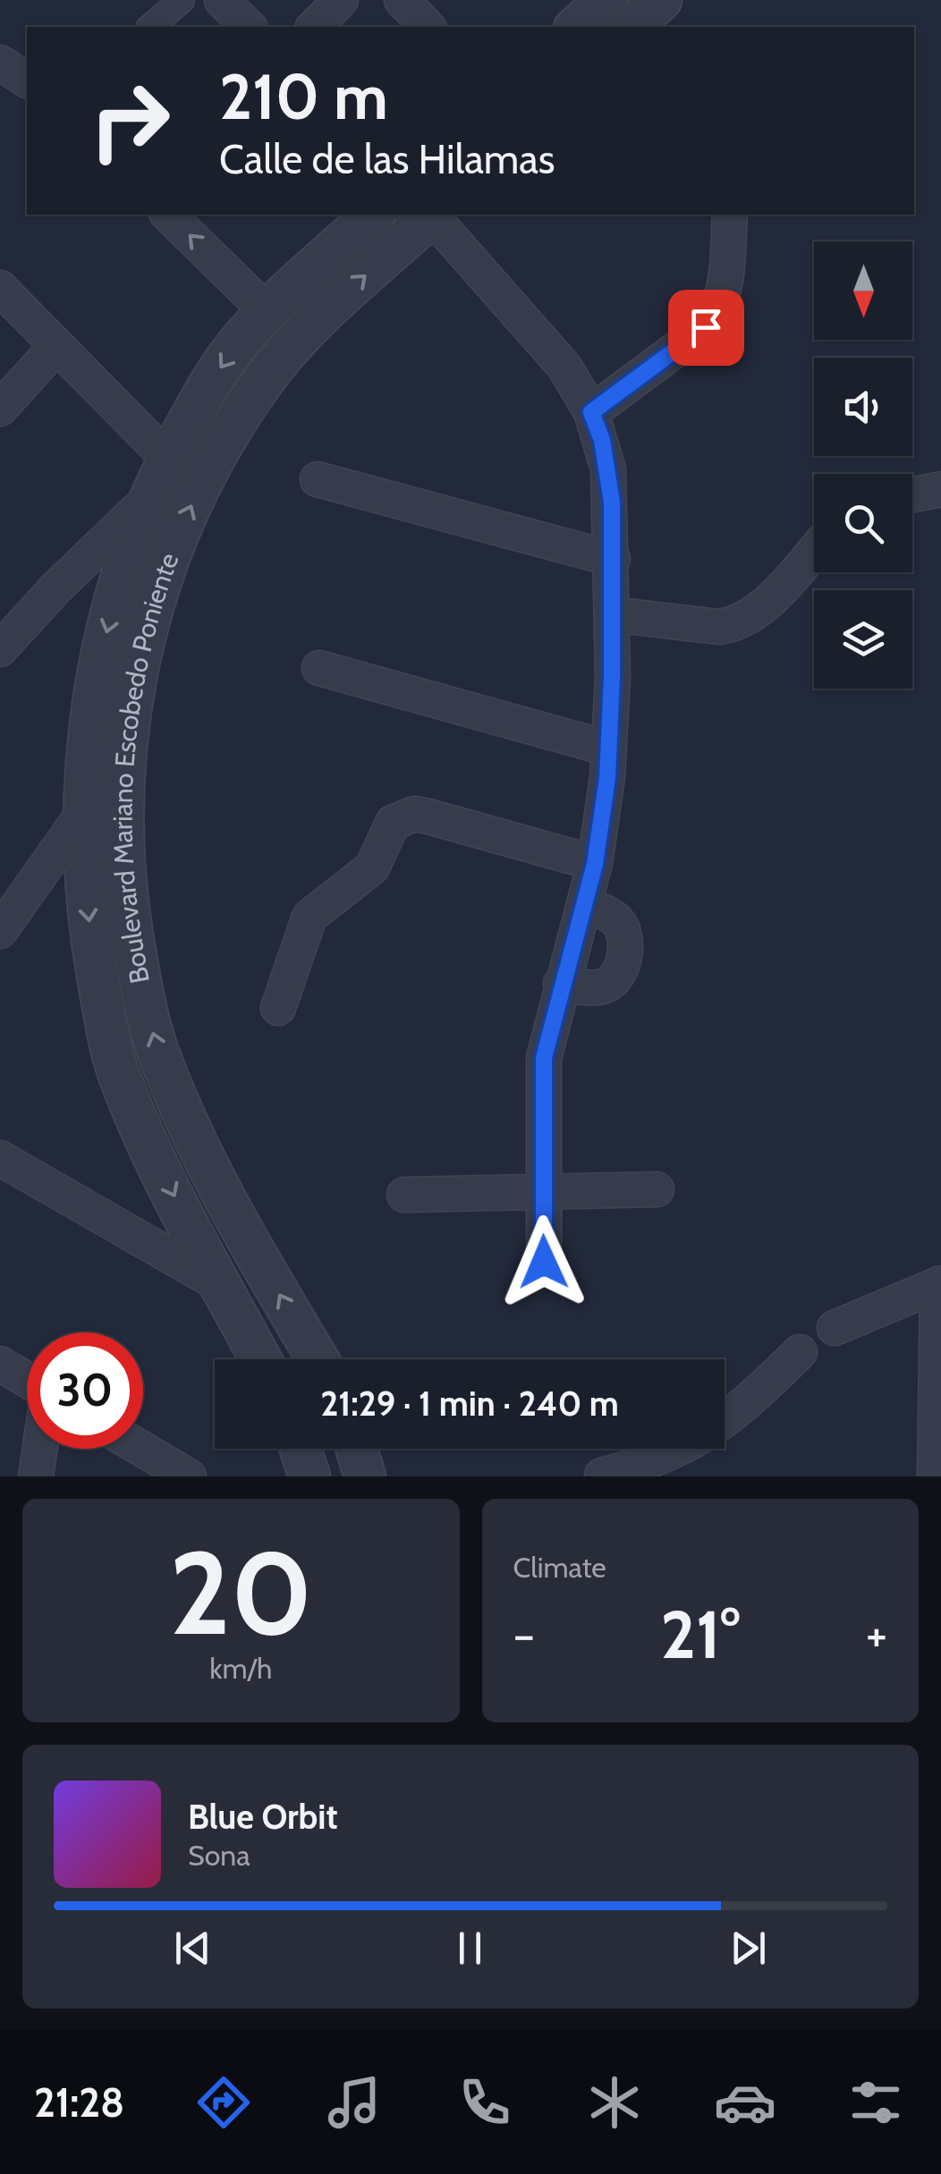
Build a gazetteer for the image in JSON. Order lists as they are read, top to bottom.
{
  "streets": {
    "street": ["Boulevard Mariano Escobedo Poniente"]
  },
  "north": "bottom",
  "page": {
    "turn": ["210 m", "Calle de las Hilamas"],
    "limit": "30",
    "trip": "21:29 · 1 min · 240 m",
    "tile": [
      ["20", "km/h"],
      "Climate"
    ],
    "heat": ["−", "21°", "+"],
    "song": ["Blue Orbit", "Sona"],
    "tabs": "21:28"
  }
}
